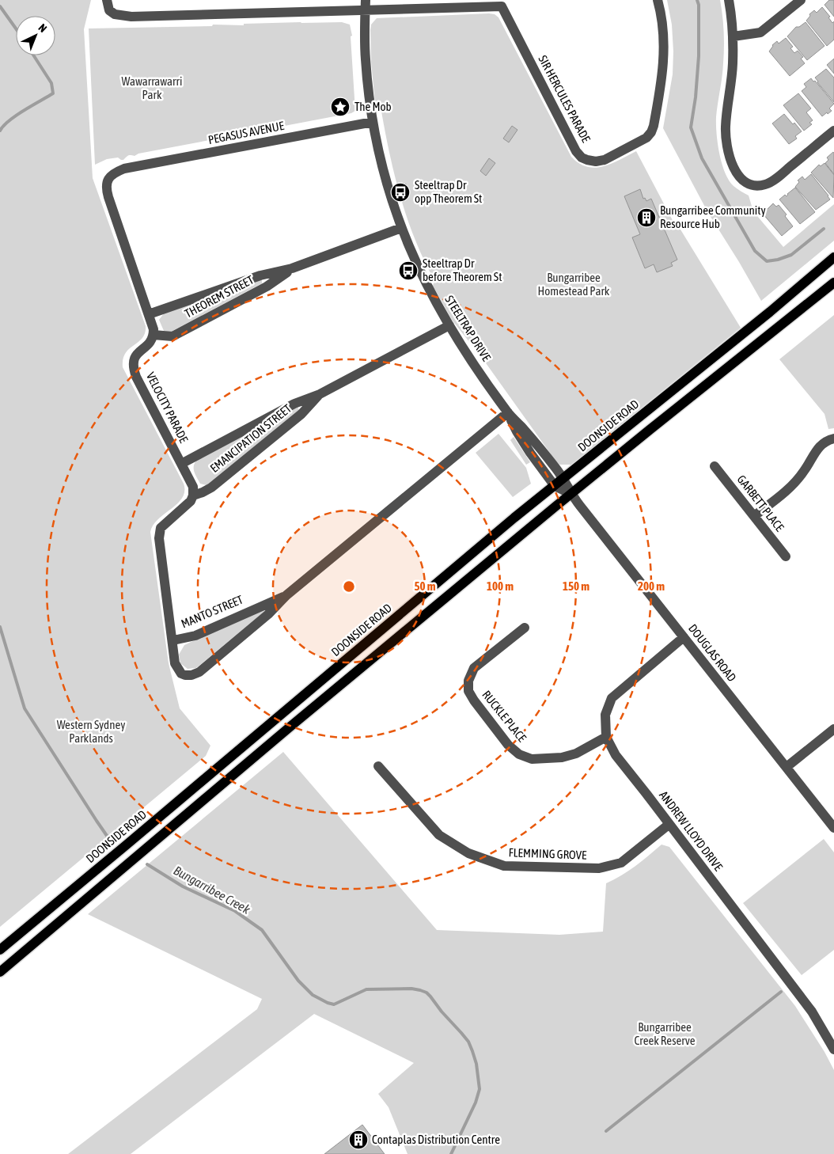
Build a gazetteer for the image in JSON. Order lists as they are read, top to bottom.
{
  "streets": {
    "main road": ["DOONSIDE ROAD"],
    "street": [
      "SIR HERCULES PARADE",
      "PEGASUS AVENUE",
      "THEOREM STREET",
      "STEELTRAP DRIVE",
      "VELOCITY PARADE",
      "EMANCIPATION STREET",
      "GARBETT PLACE",
      "MANTO STREET",
      "DOUGLAS ROAD",
      "RUCKLE PLACE",
      "ANDREW LLOYD DRIVE",
      "FLEMMING GROVE"
    ]
  },
  "crossings": [
    ["SIR HERCULES PARADE", "STEELTRAP DRIVE"],
    ["PEGASUS AVENUE", "THEOREM STREET"],
    ["PEGASUS AVENUE", "STEELTRAP DRIVE"],
    ["THEOREM STREET", "STEELTRAP DRIVE"],
    ["THEOREM STREET", "VELOCITY PARADE"],
    ["STEELTRAP DRIVE", "DOONSIDE ROAD"],
    ["STEELTRAP DRIVE", "EMANCIPATION STREET"],
    ["STEELTRAP DRIVE", "MANTO STREET"],
    ["STEELTRAP DRIVE", "DOUGLAS ROAD"],
    ["VELOCITY PARADE", "EMANCIPATION STREET"],
    ["DOONSIDE ROAD", "DOUGLAS ROAD"],
    ["DOUGLAS ROAD", "ANDREW LLOYD DRIVE"],
    ["RUCKLE PLACE", "ANDREW LLOYD DRIVE"],
    ["ANDREW LLOYD DRIVE", "FLEMMING GROVE"]
  ],
  "water": ["Bungarribee Creek"],
  "parks": [
    "Wawarrawarri Park",
    "Bungarribee Homestead Park",
    "Western Sydney Parklands",
    "Bungarribee Creek Reserve"
  ],
  "places": {
    "place": ["The Mob"],
    "bus stop": ["Steeltrap Dr opp Theorem St", "Steeltrap Dr before Theorem St"],
    "building": ["Bungarribee Community Resource Hub", "Contaplas Distribution Centre"]
  },
  "north": "top right",
  "rings": [
    "50 m",
    "100 m",
    "150 m",
    "200 m"
  ]
}
